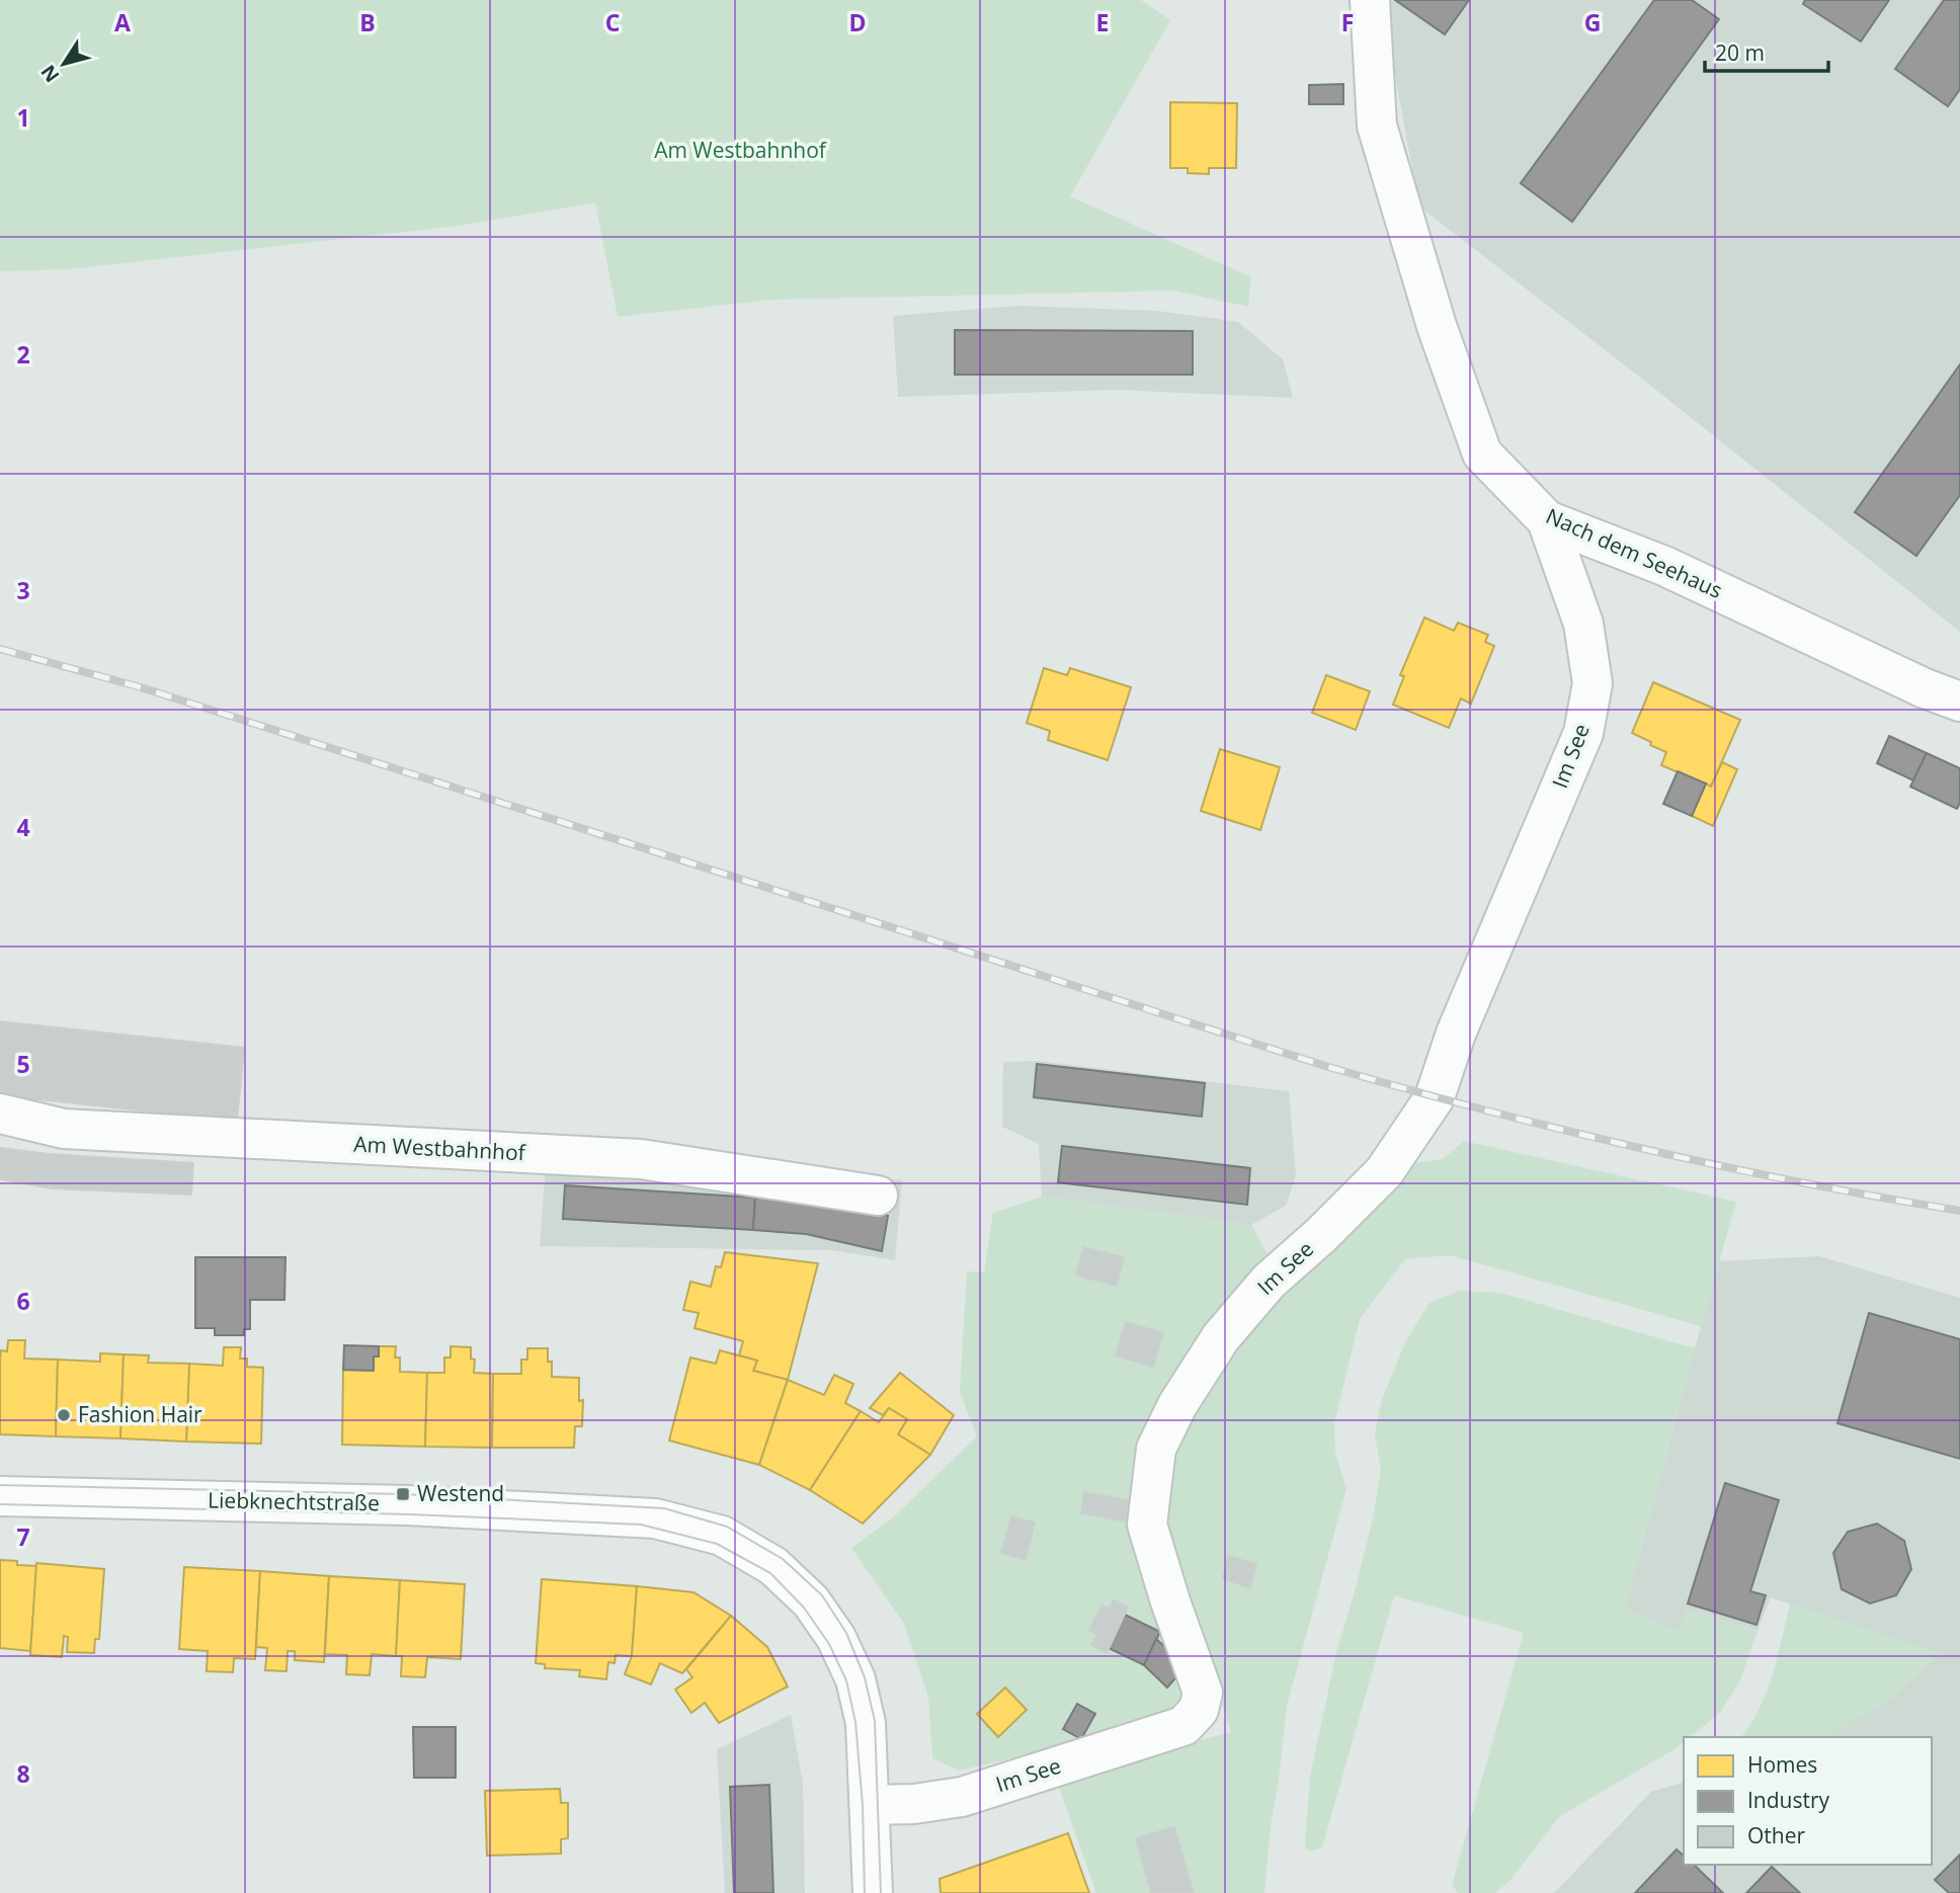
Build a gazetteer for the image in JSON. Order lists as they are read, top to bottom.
{
  "streets": {
    "street": [
      "Nach dem Seehaus",
      "Im See",
      "Am Westbahnhof",
      "Liebknechtstraße"
    ]
  },
  "crossings": [
    ["Nach dem Seehaus", "Im See"],
    ["Im See", "Liebknechtstraße"]
  ],
  "parks": ["Am Westbahnhof"],
  "places": {
    "other": ["Fashion Hair"],
    "transit": ["Westend"]
  },
  "legend": ["Homes", "Industry", "Other"],
  "scale_bar": "20 m",
  "north": "bottom left",
  "grid": {
    "columns": [
      "A",
      "B",
      "C",
      "D",
      "E",
      "F",
      "G"
    ],
    "rows": [
      "1",
      "2",
      "3",
      "4",
      "5",
      "6",
      "7",
      "8"
    ]
  }
}
